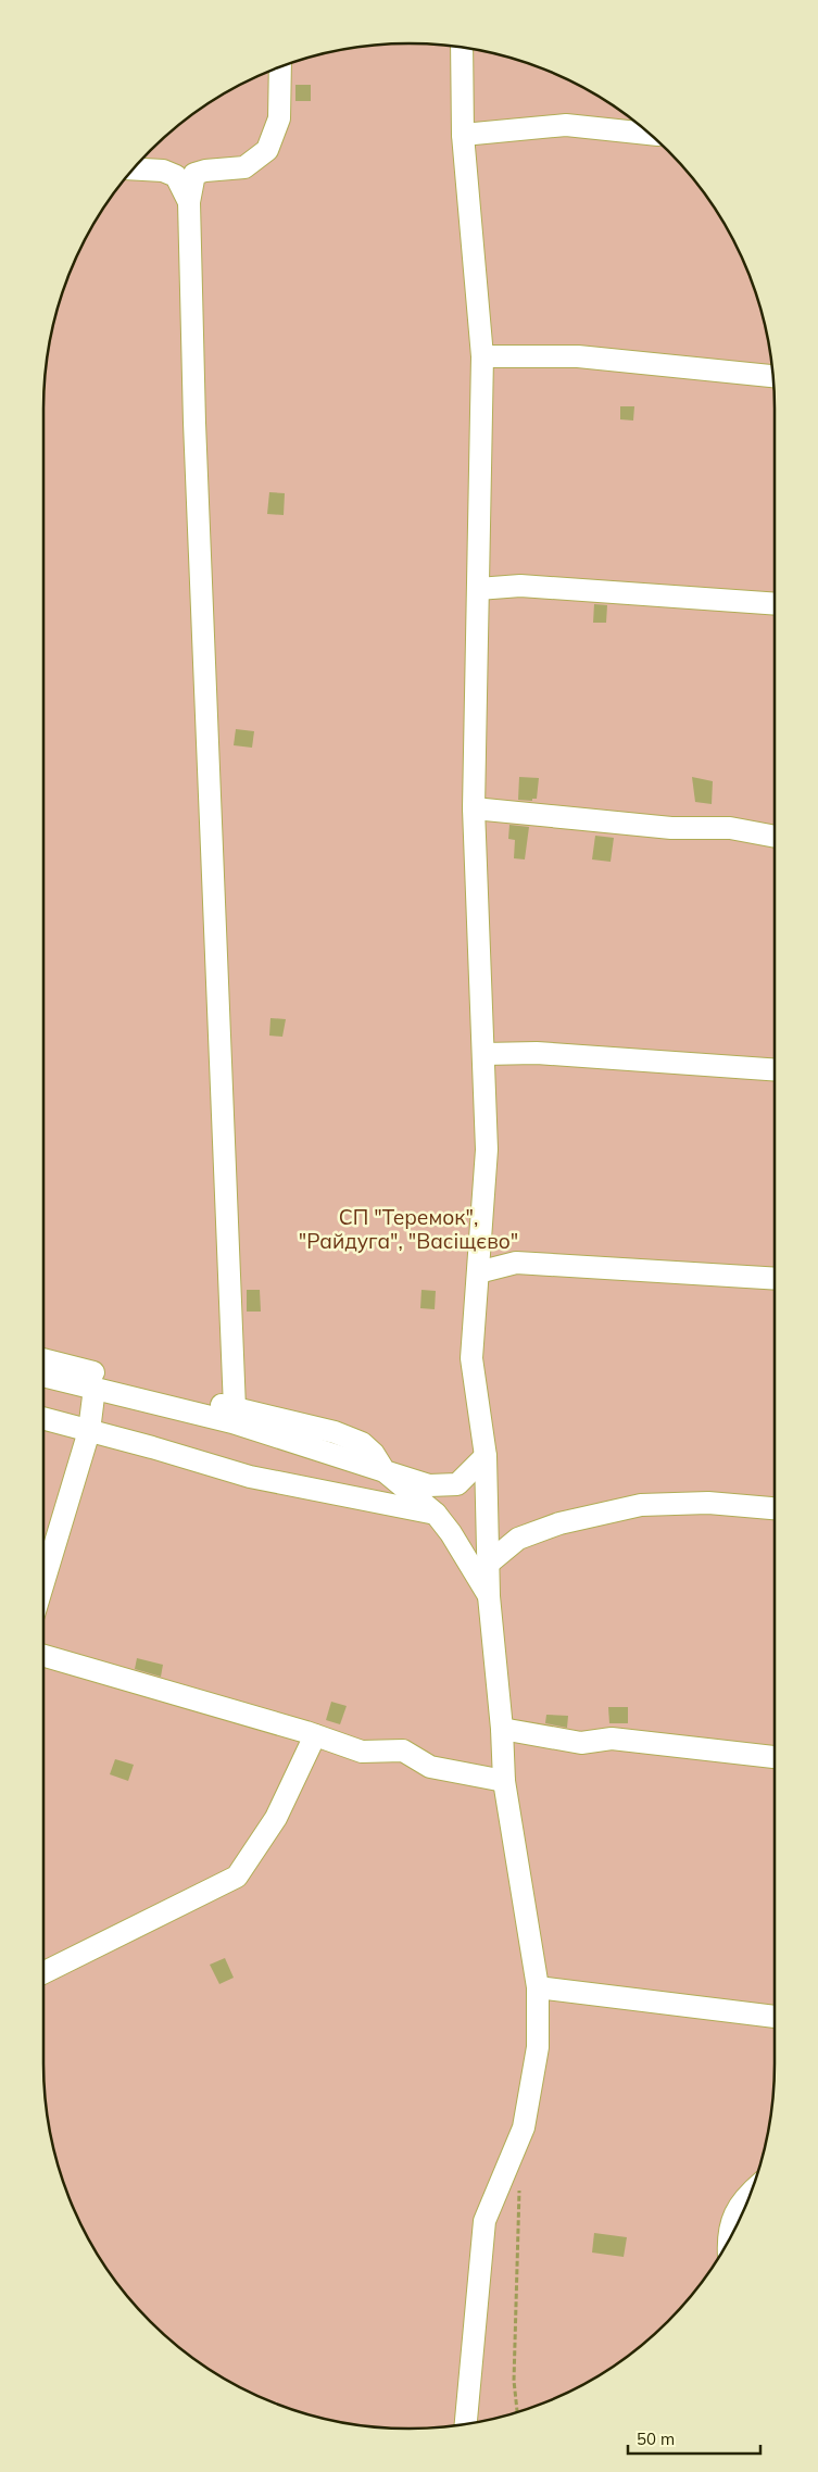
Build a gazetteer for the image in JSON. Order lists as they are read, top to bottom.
{
  "parks": ["СП \"Теремок\", \"Райдуга\", \"Васіщєво\""],
  "scale_bar": "50 m"
}
